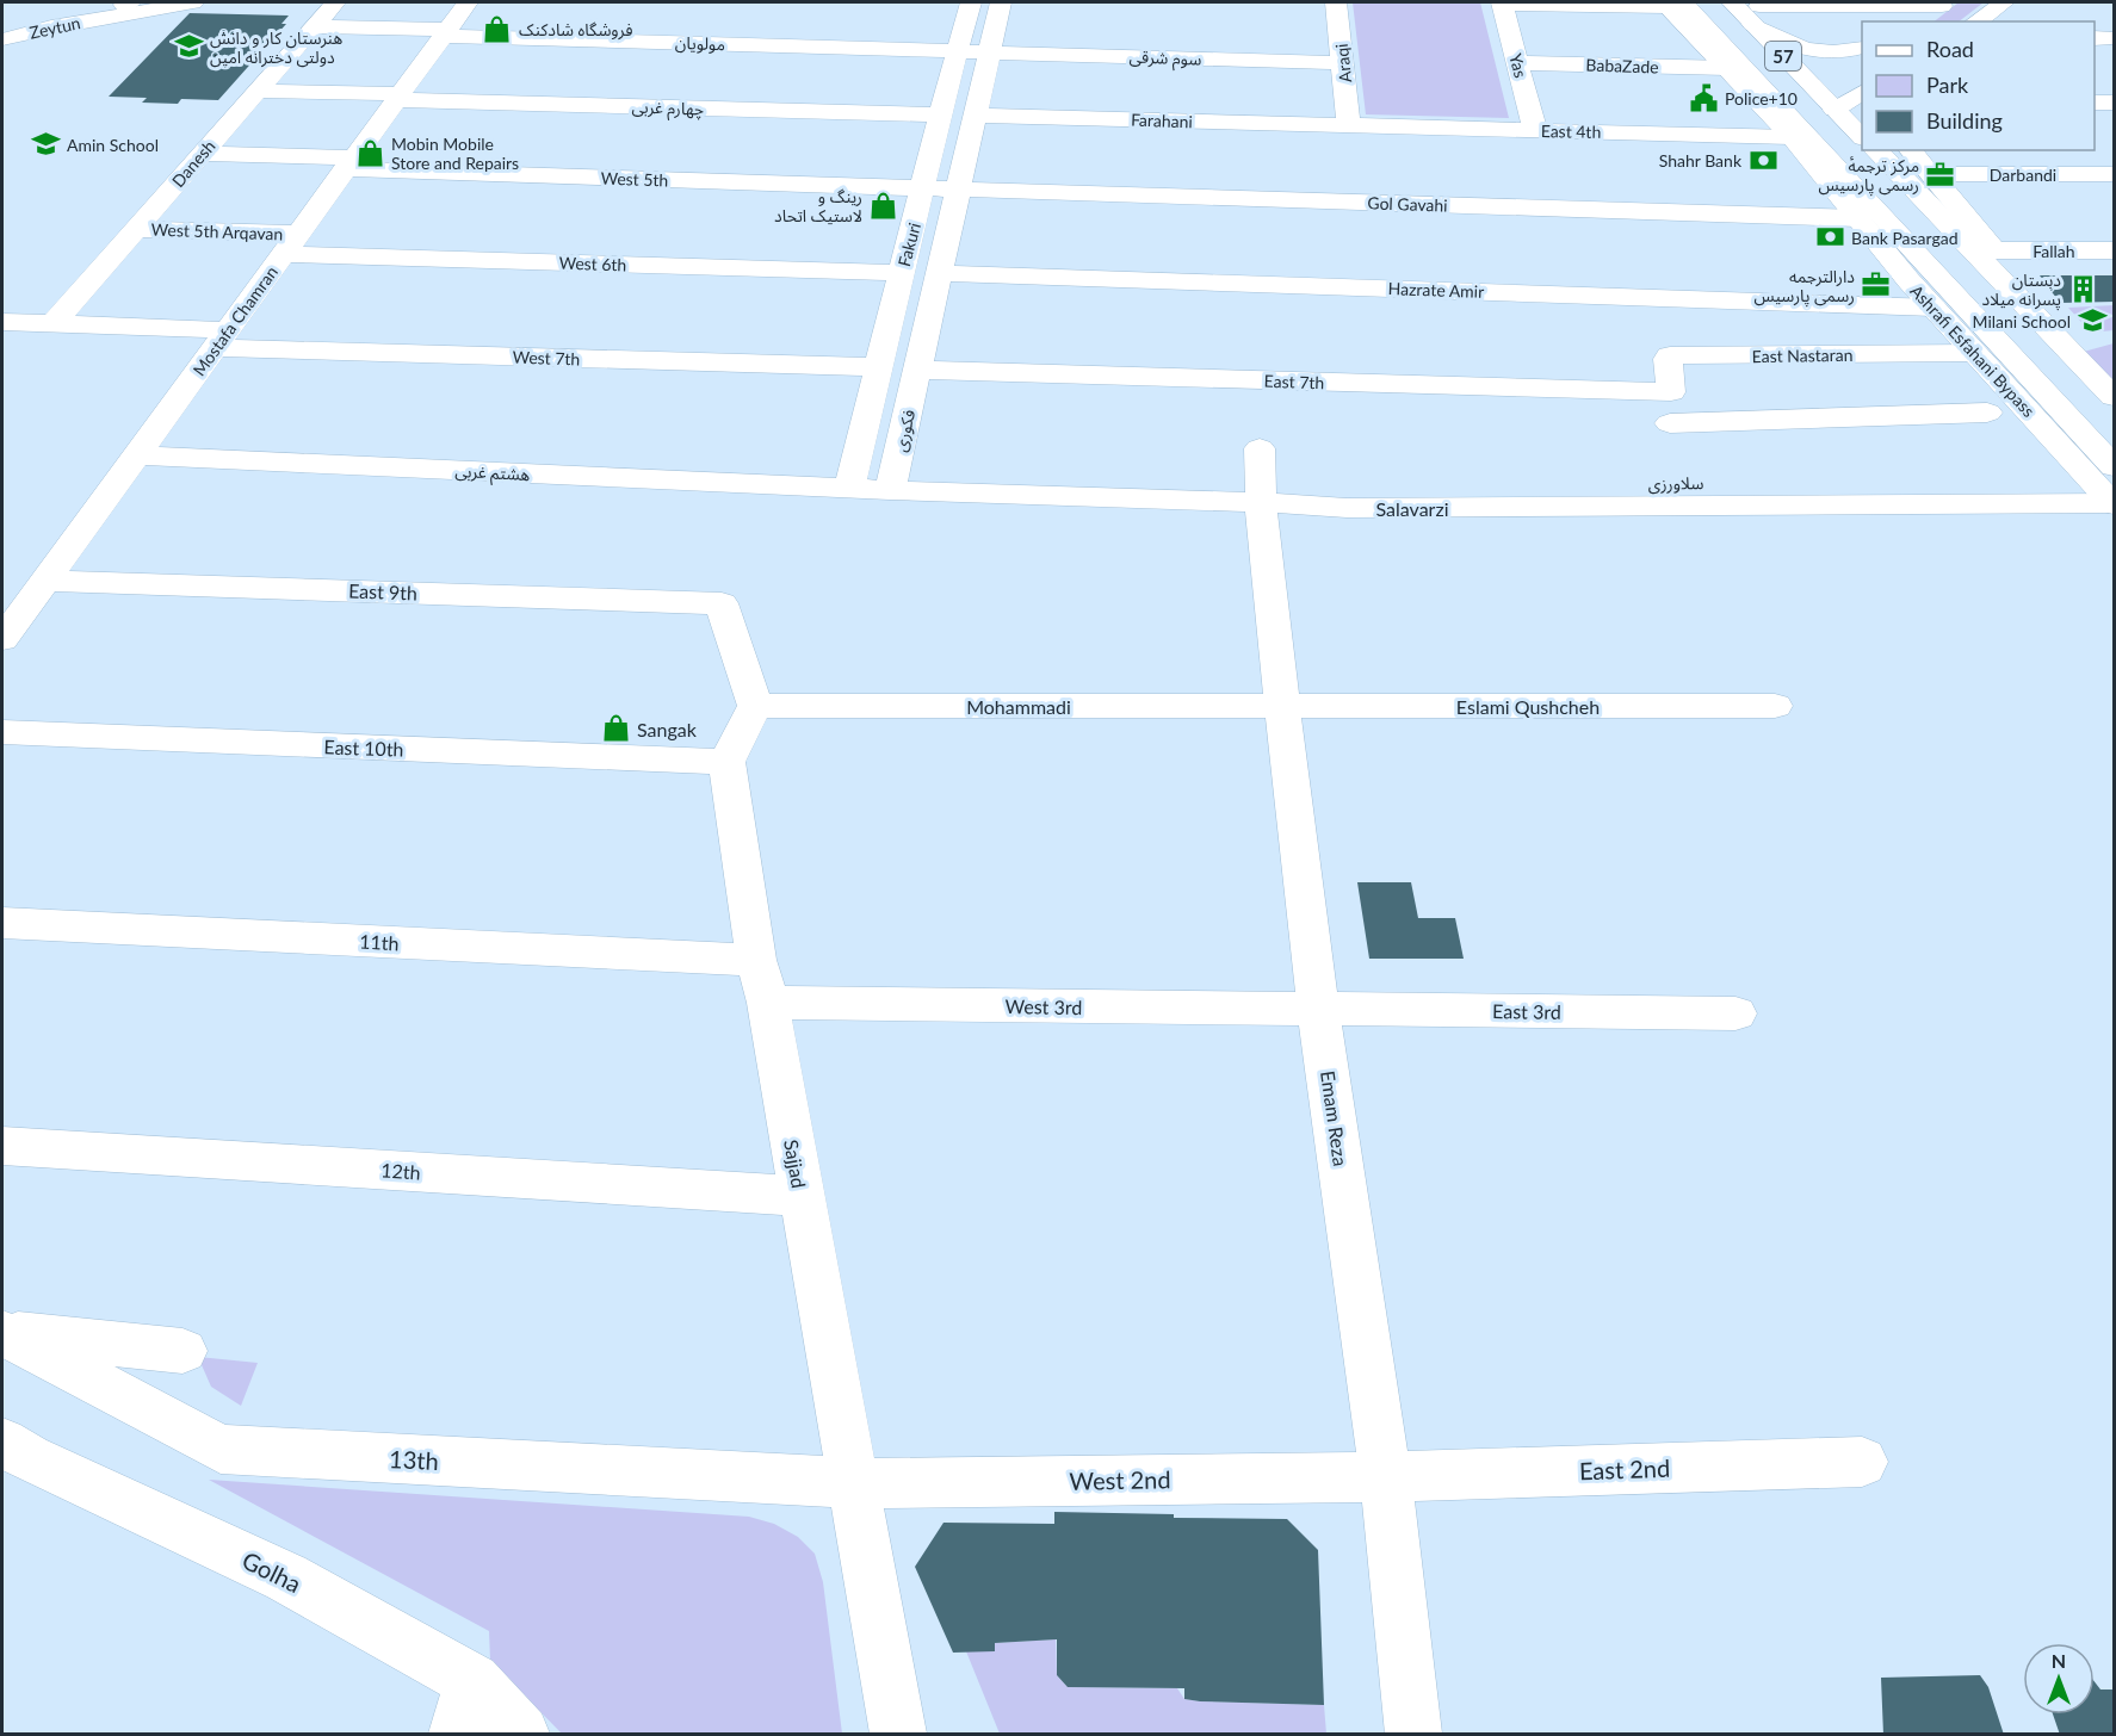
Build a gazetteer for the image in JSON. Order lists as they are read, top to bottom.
{
  "streets": {
    "main road": [
      "Zeytun",
      "مولویان",
      "57",
      "سوم شرقی",
      "Araqi",
      "Yas",
      "BabaZade",
      "چهارم غربی",
      "Farahani",
      "East 4th",
      "Danesh",
      "Darbandi",
      "West 5th",
      "Gol Gavahi",
      "West 5th Arqavan",
      "Fakuri",
      "Fallah",
      "West 6th",
      "Hazrate Amir",
      "Mostafa Chamran",
      "Ashrafi Esfahani Bypass",
      "East Nastaran",
      "West 7th",
      "East 7th",
      "فکوری",
      "هشتم غربی",
      "Salavarzi",
      "East 9th",
      "Mohammadi",
      "Eslami Qushcheh",
      "East 10th",
      "11th",
      "West 3rd",
      "East 3rd",
      "Emam Reza",
      "Sajjad",
      "12th",
      "13th",
      "East 2nd",
      "West 2nd",
      "Golha"
    ]
  },
  "crossings": [
    ["مولویان", "سوم شرقی"],
    ["مولویان", "Danesh"],
    ["مولویان", "Fakuri"],
    ["مولویان", "Mostafa Chamran"],
    ["57", "Ashrafi Esfahani Bypass"],
    ["سوم شرقی", "Araqi"],
    ["سوم شرقی", "Fakuri"],
    ["Araqi", "Farahani"],
    ["Araqi", "East 4th"],
    ["Yas", "BabaZade"],
    ["Yas", "East 4th"],
    ["BabaZade", "Ashrafi Esfahani Bypass"],
    ["چهارم غربی", "Danesh"],
    ["چهارم غربی", "Fakuri"],
    ["چهارم غربی", "Mostafa Chamran"],
    ["Farahani", "East 4th"],
    ["Farahani", "Fakuri"],
    ["East 4th", "Ashrafi Esfahani Bypass"],
    ["Danesh", "West 5th"],
    ["Danesh", "West 5th Arqavan"],
    ["Danesh", "West 7th"],
    ["Darbandi", "Fallah"],
    ["West 5th", "Gol Gavahi"],
    ["West 5th", "Fakuri"],
    ["West 5th", "Mostafa Chamran"],
    ["Gol Gavahi", "Fakuri"],
    ["Gol Gavahi", "Ashrafi Esfahani Bypass"],
    ["West 5th Arqavan", "West 6th"],
    ["West 5th Arqavan", "Mostafa Chamran"],
    ["Fakuri", "West 6th"],
    ["Fakuri", "Hazrate Amir"],
    ["Fakuri", "West 7th"],
    ["Fakuri", "East 7th"],
    ["Fakuri", "فکوری"],
    ["Fakuri", "هشتم غربی"],
    ["Fakuri", "Salavarzi"],
    ["West 6th", "Mostafa Chamran"],
    ["Hazrate Amir", "Ashrafi Esfahani Bypass"],
    ["Mostafa Chamran", "West 7th"],
    ["Mostafa Chamran", "هشتم غربی"],
    ["Mostafa Chamran", "East 9th"],
    ["Ashrafi Esfahani Bypass", "East Nastaran"],
    ["East Nastaran", "East 7th"],
    ["East 7th", "فکوری"],
    ["فکوری", "Salavarzi"],
    ["هشتم غربی", "Salavarzi"],
    ["Salavarzi", "Emam Reza"],
    ["East 9th", "Mohammadi"],
    ["Mohammadi", "Eslami Qushcheh"],
    ["Mohammadi", "Emam Reza"],
    ["Eslami Qushcheh", "Emam Reza"],
    ["East 10th", "Sajjad"],
    ["11th", "West 3rd"],
    ["11th", "Sajjad"],
    ["West 3rd", "East 3rd"],
    ["West 3rd", "Emam Reza"],
    ["West 3rd", "Sajjad"],
    ["East 3rd", "Emam Reza"],
    ["Emam Reza", "East 2nd"],
    ["Emam Reza", "West 2nd"],
    ["Sajjad", "12th"],
    ["Sajjad", "13th"],
    ["Sajjad", "West 2nd"],
    ["13th", "West 2nd"],
    ["East 2nd", "West 2nd"]
  ],
  "places": {
    "shop": [
      "فروشگاه شادکنک",
      "Mobin Mobile Store and Repairs",
      "رینگ و لاستیک اتحاد",
      "Sangak"
    ],
    "school or university": ["هنرستان کار و دانش دولتی دخترانه امین", "Amin School", "Milani School"],
    "public building": ["Police+10"],
    "bank": ["Shahr Bank", "Bank Pasargad"],
    "office": ["مرکز ترجمهٔ رسمی پارسیس", "دارالترجمه رسمی پارسیس"],
    "building": ["دبستان پسرانه میلاد"]
  },
  "legend": ["Road", "Park", "Building"],
  "north": "top"
}
